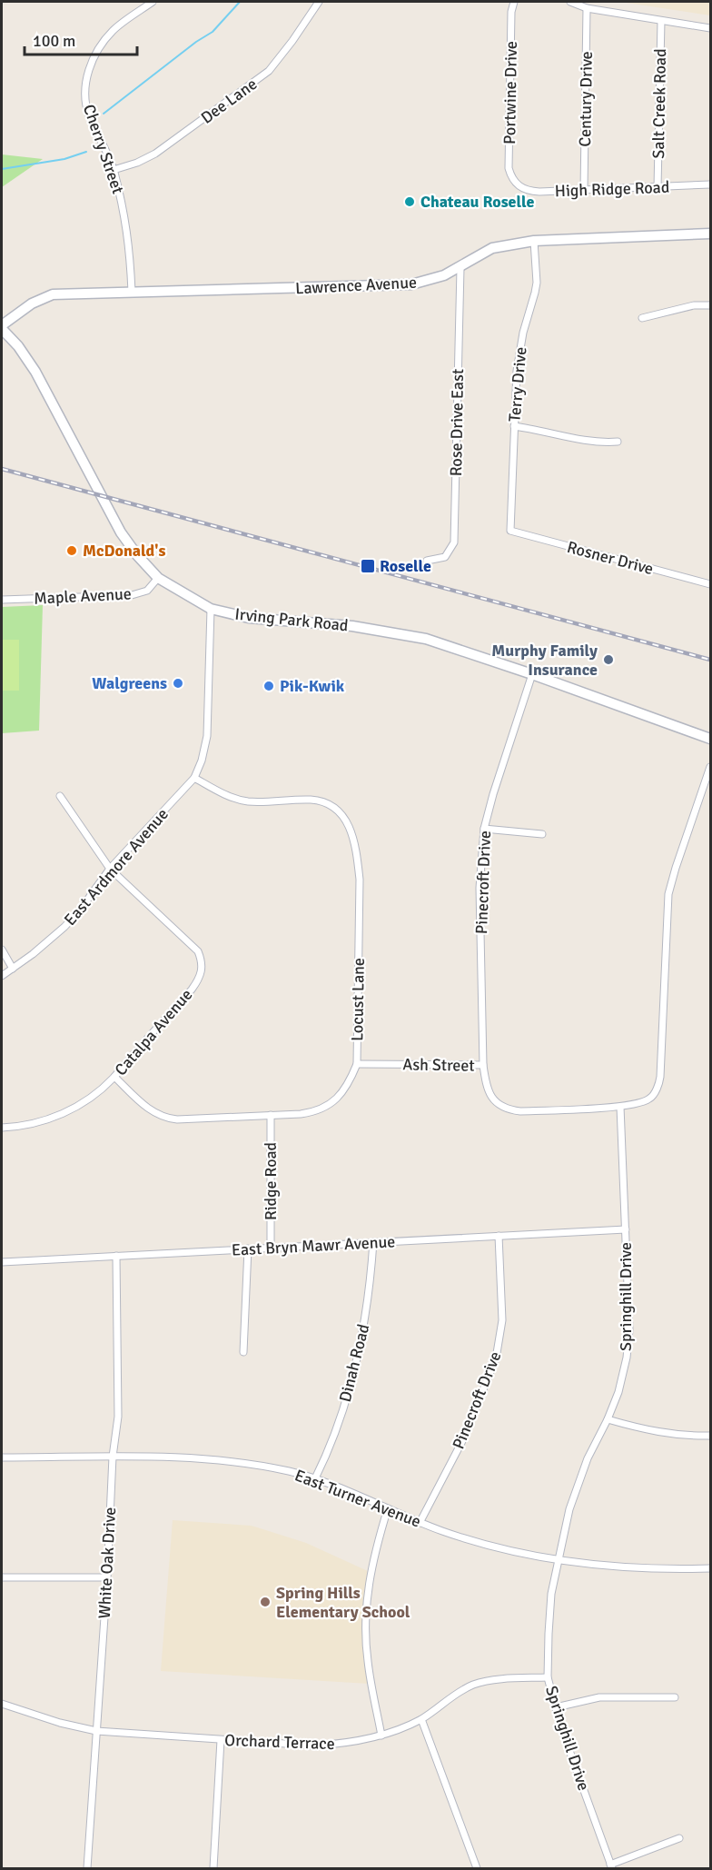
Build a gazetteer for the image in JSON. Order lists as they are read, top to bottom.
{
  "streets": {
    "main road": ["Lawrence Avenue", "Irving Park Road"],
    "street": [
      "Portwine Drive",
      "Century Drive",
      "Dee Lane",
      "Salt Creek Road",
      "Cherry Street",
      "High Ridge Road",
      "Terry Drive",
      "Rose Drive East",
      "Rosner Drive",
      "Maple Avenue",
      "East Ardmore Avenue",
      "Pinecroft Drive",
      "Locust Lane",
      "Catalpa Avenue",
      "Ash Street",
      "Ridge Road",
      "East Bryn Mawr Avenue",
      "Springhill Drive",
      "Dinah Road",
      "East Turner Avenue",
      "White Oak Drive",
      "Orchard Terrace"
    ]
  },
  "crossings": [
    ["Portwine Drive", "High Ridge Road"],
    ["Century Drive", "High Ridge Road"],
    ["Dee Lane", "Cherry Street"],
    ["Salt Creek Road", "High Ridge Road"],
    ["Cherry Street", "Lawrence Avenue"],
    ["Lawrence Avenue", "Terry Drive"],
    ["Lawrence Avenue", "Rose Drive East"],
    ["Lawrence Avenue", "Irving Park Road"],
    ["Terry Drive", "Rosner Drive"],
    ["Maple Avenue", "Irving Park Road"],
    ["Irving Park Road", "East Ardmore Avenue"],
    ["Irving Park Road", "Pinecroft Drive"],
    ["East Ardmore Avenue", "Locust Lane"],
    ["East Ardmore Avenue", "Catalpa Avenue"],
    ["Pinecroft Drive", "Ash Street"],
    ["Pinecroft Drive", "East Bryn Mawr Avenue"],
    ["Pinecroft Drive", "East Turner Avenue"],
    ["Locust Lane", "Catalpa Avenue"],
    ["Locust Lane", "Ash Street"],
    ["Locust Lane", "Ridge Road"],
    ["Ash Street", "Springhill Drive"],
    ["Ridge Road", "East Bryn Mawr Avenue"],
    ["East Bryn Mawr Avenue", "Springhill Drive"],
    ["East Bryn Mawr Avenue", "Dinah Road"],
    ["East Bryn Mawr Avenue", "White Oak Drive"],
    ["Springhill Drive", "East Turner Avenue"],
    ["Springhill Drive", "Orchard Terrace"],
    ["Dinah Road", "East Turner Avenue"],
    ["East Turner Avenue", "White Oak Drive"],
    ["White Oak Drive", "Orchard Terrace"]
  ],
  "places": {
    "other": [
      "Chateau Roselle",
      "McDonald's",
      "Murphy Family Insurance",
      "Walgreens",
      "Pik-Kwik",
      "Spring Hills Elementary School"
    ],
    "transit": ["Roselle"]
  },
  "scale_bar": "100 m"
}
